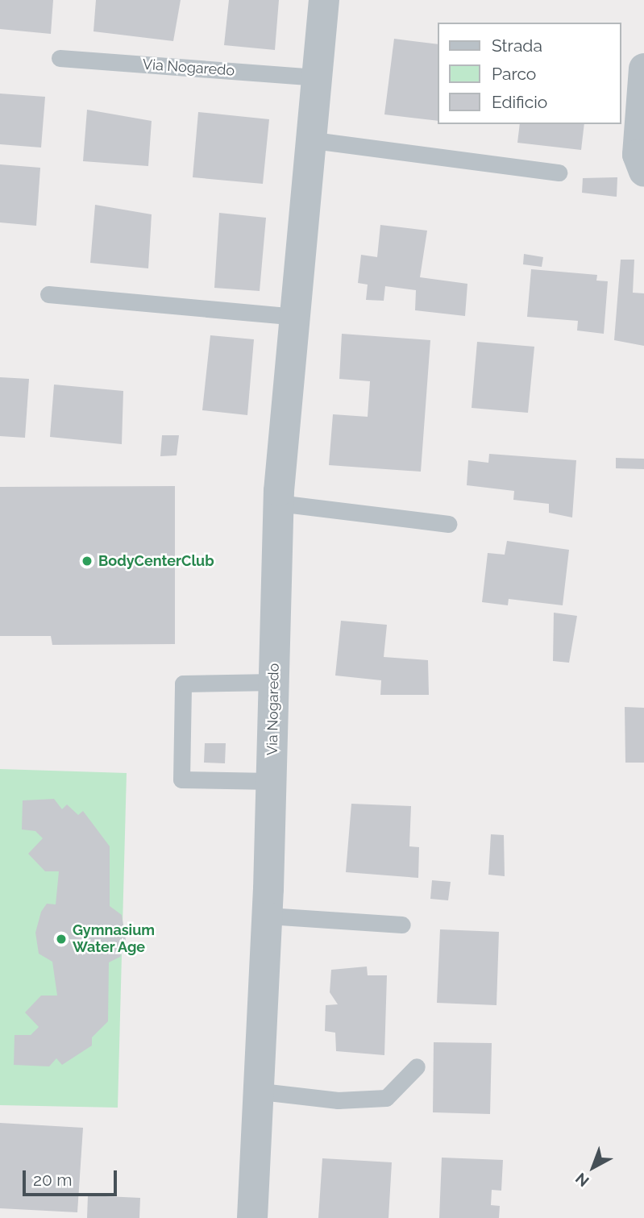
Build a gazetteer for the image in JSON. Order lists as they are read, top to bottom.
{
  "streets": {
    "street": ["Via Nogaredo"]
  },
  "places": ["BodyCenterClub", "Gymnasium Water Age"],
  "legend": ["Strada", "Parco", "Edificio"],
  "scale_bar": "20 m",
  "north": "bottom left"
}
